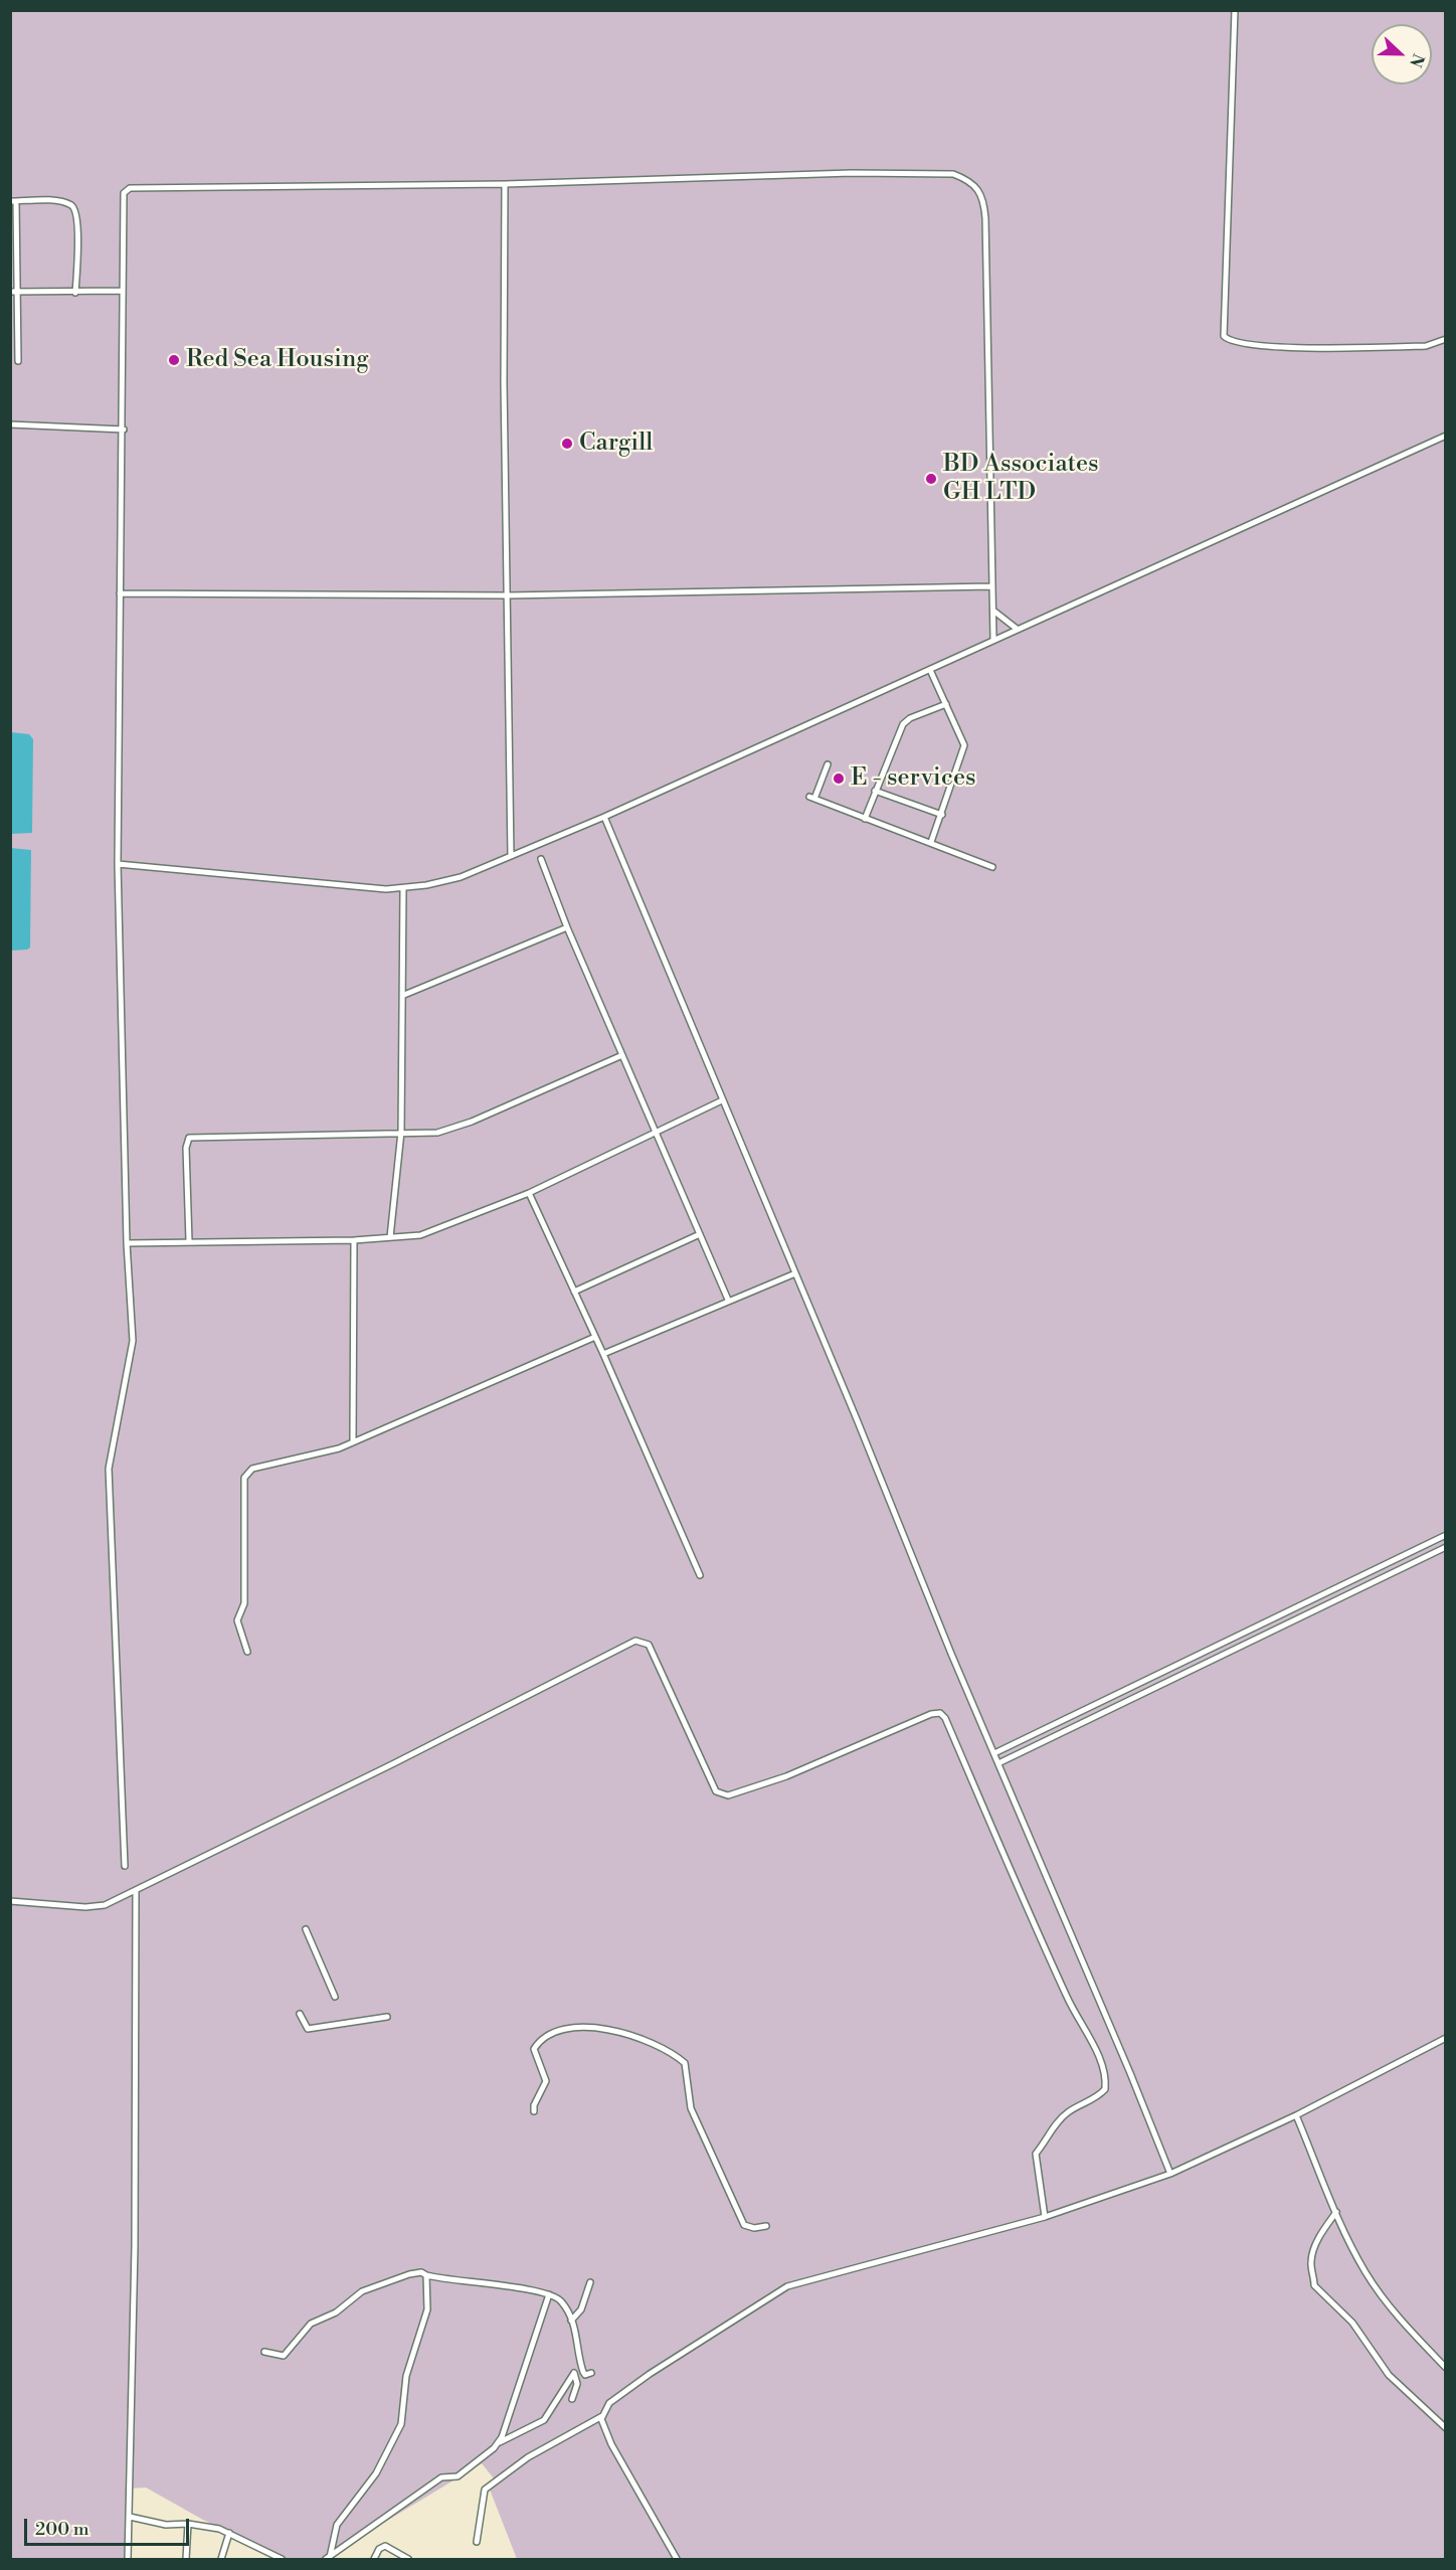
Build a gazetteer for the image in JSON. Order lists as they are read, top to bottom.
{
  "places": [
    "Red Sea Housing",
    "Cargill",
    "BD Associates GH LTD",
    "E - services"
  ],
  "scale_bar": "200 m",
  "north": "right"
}
